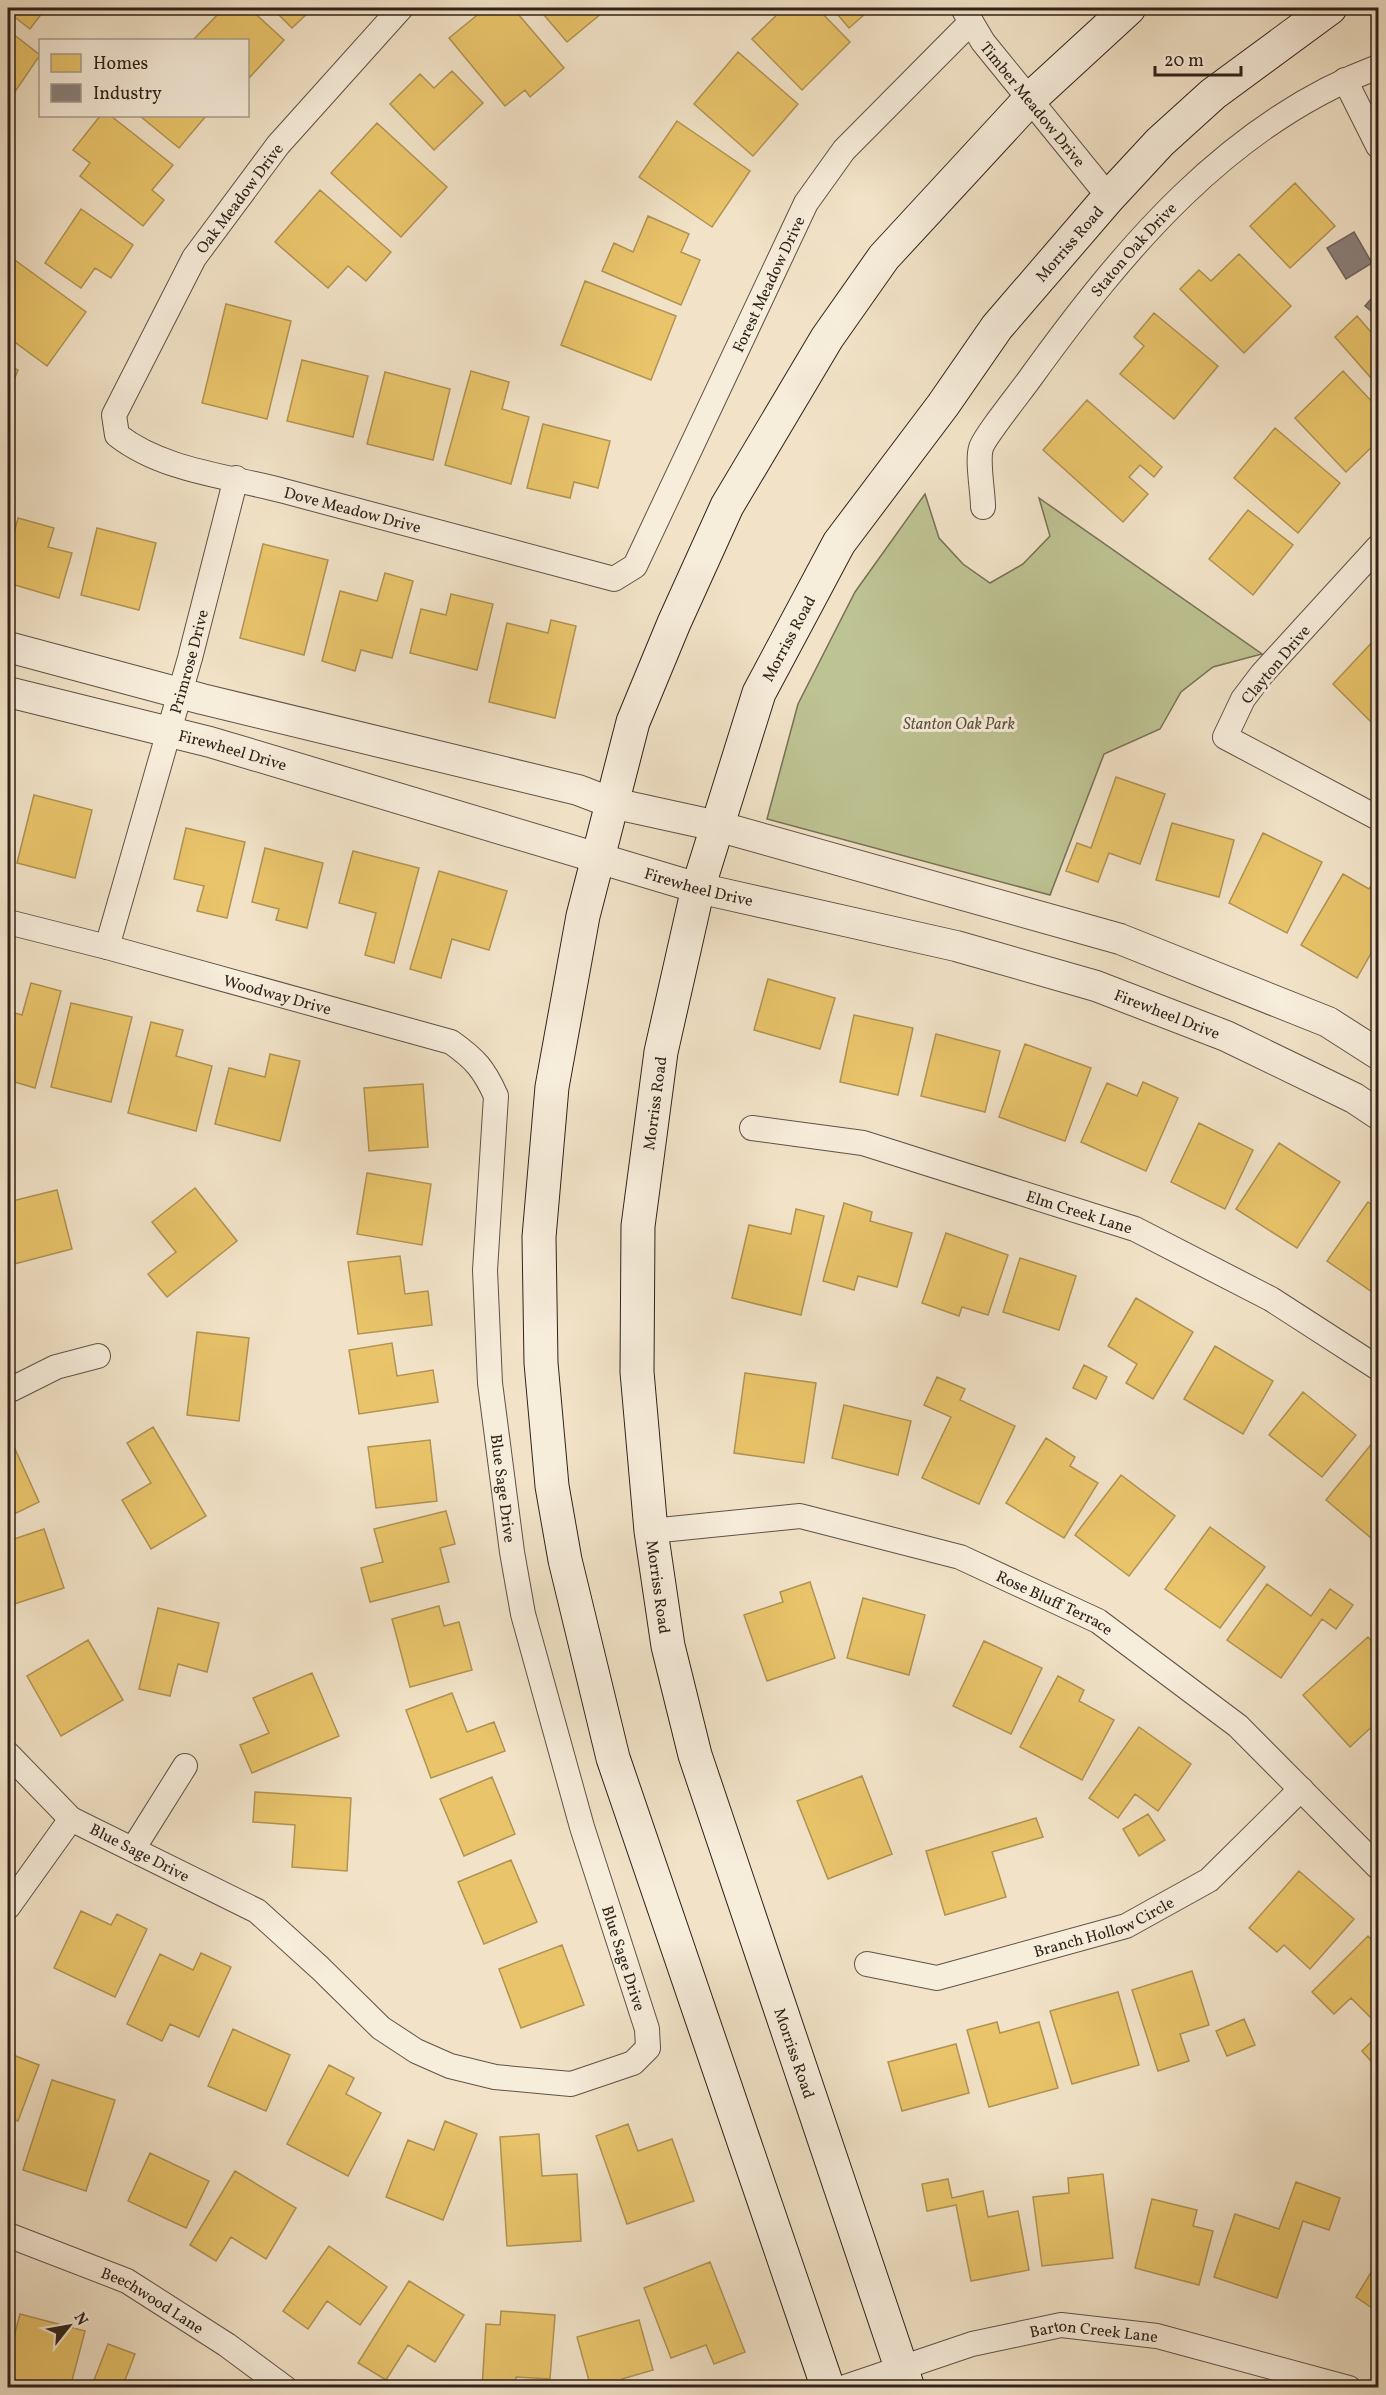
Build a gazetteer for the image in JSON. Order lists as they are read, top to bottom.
{
  "streets": {
    "main road": ["Morriss Road"],
    "street": [
      "Timber Meadow Drive",
      "Oak Meadow Drive",
      "Staton Oak Drive",
      "Forest Meadow Drive",
      "Dove Meadow Drive",
      "Primrose Drive",
      "Clayton Drive",
      "Firewheel Drive",
      "Woodway Drive",
      "Elm Creek Lane",
      "Blue Sage Drive",
      "Rose Bluff Terrace",
      "Branch Hollow Circle",
      "Beechwood Lane",
      "Barton Creek Lane"
    ]
  },
  "crossings": [
    ["Timber Meadow Drive", "Morriss Road"],
    ["Timber Meadow Drive", "Forest Meadow Drive"],
    ["Oak Meadow Drive", "Dove Meadow Drive"],
    ["Morriss Road", "Firewheel Drive"],
    ["Morriss Road", "Rose Bluff Terrace"],
    ["Morriss Road", "Barton Creek Lane"],
    ["Forest Meadow Drive", "Dove Meadow Drive"],
    ["Dove Meadow Drive", "Primrose Drive"],
    ["Primrose Drive", "Firewheel Drive"],
    ["Primrose Drive", "Woodway Drive"],
    ["Woodway Drive", "Blue Sage Drive"],
    ["Rose Bluff Terrace", "Branch Hollow Circle"]
  ],
  "parks": ["Stanton Oak Park"],
  "legend": ["Homes", "Industry"],
  "scale_bar": "20 m",
  "north": "top right"
}
